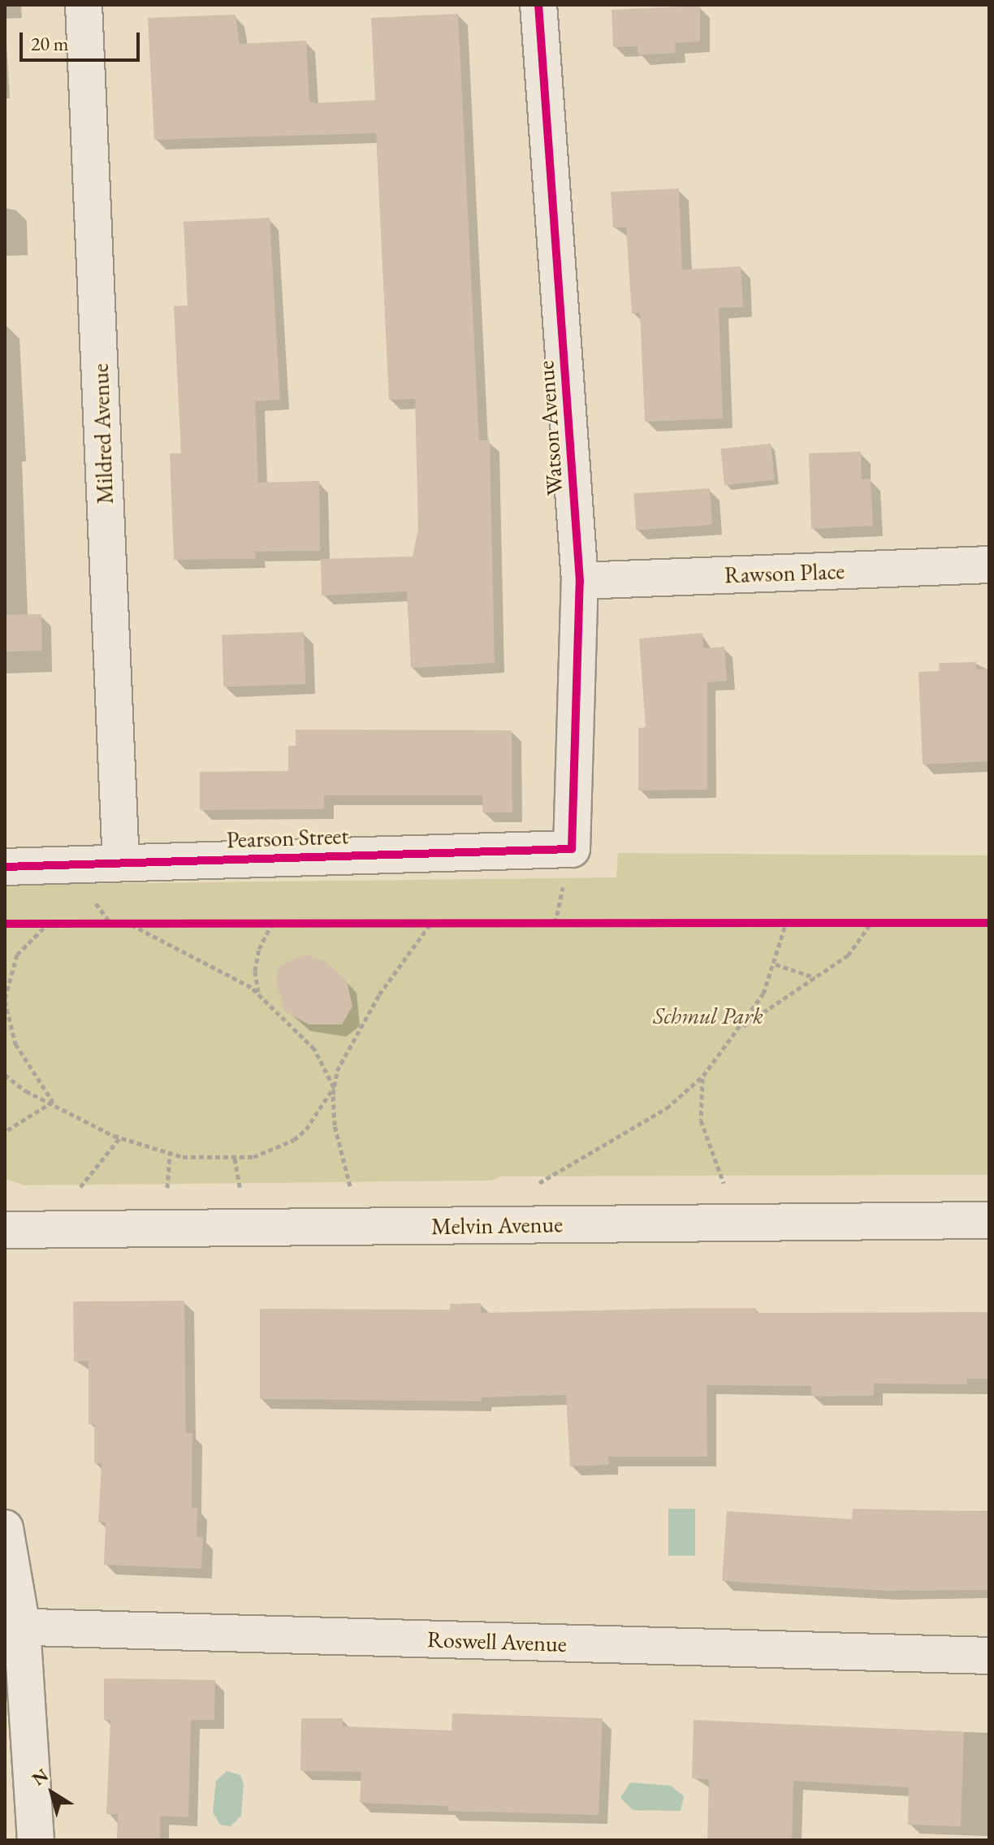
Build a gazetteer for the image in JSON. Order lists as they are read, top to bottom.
{
  "streets": {
    "street": [
      "Watson Avenue",
      "Mildred Avenue",
      "Rawson Place",
      "Pearson Street",
      "Melvin Avenue",
      "Roswell Avenue"
    ]
  },
  "crossings": [
    ["Watson Avenue", "Rawson Place"],
    ["Watson Avenue", "Pearson Street"],
    ["Mildred Avenue", "Pearson Street"]
  ],
  "parks": ["Schmul Park"],
  "scale_bar": "20 m",
  "north": "top left"
}
